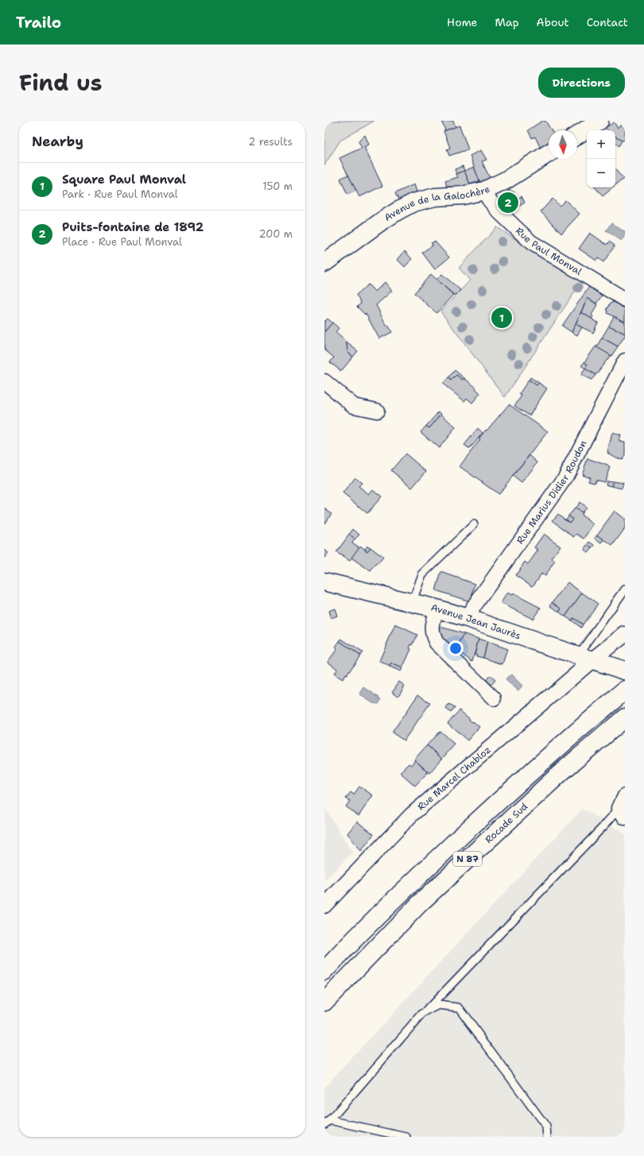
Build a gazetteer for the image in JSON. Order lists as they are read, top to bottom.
{
  "streets": {
    "main road": [
      "Avenue de la Galochère",
      "Avenue Jean Jaurès",
      "Rocade Sud",
      "N 87"
    ],
    "street": ["Rue Paul Monval", "Rue Marius Didier Roudon", "Rue Marcel Chabloz"]
  },
  "crossings": [
    ["Avenue de la Galochère", "Rue Paul Monval"],
    ["Rue Marius Didier Roudon", "Avenue Jean Jaurès"],
    ["Avenue Jean Jaurès", "Rue Marcel Chabloz"]
  ],
  "north": "bottom",
  "page": {
    "header": "Trailo",
    "nav": [
      "Home",
      "Map",
      "About",
      "Contact"
    ],
    "title": "Find us",
    "buttons": "Directions",
    "heading": ["Nearby", "2 results"],
    "map_buttons": ["+", "−"],
    "list": [
      {
        "mark": "1",
        "name": "Square Paul Monval",
        "note": "Park · Rue Paul Monval",
        "value": "150 m"
      },
      {
        "mark": "2",
        "name": "Puits-fontaine de 1892",
        "note": "Place · Rue Paul Monval",
        "value": "200 m"
      }
    ],
    "pins": ["2", "1"]
  }
}
